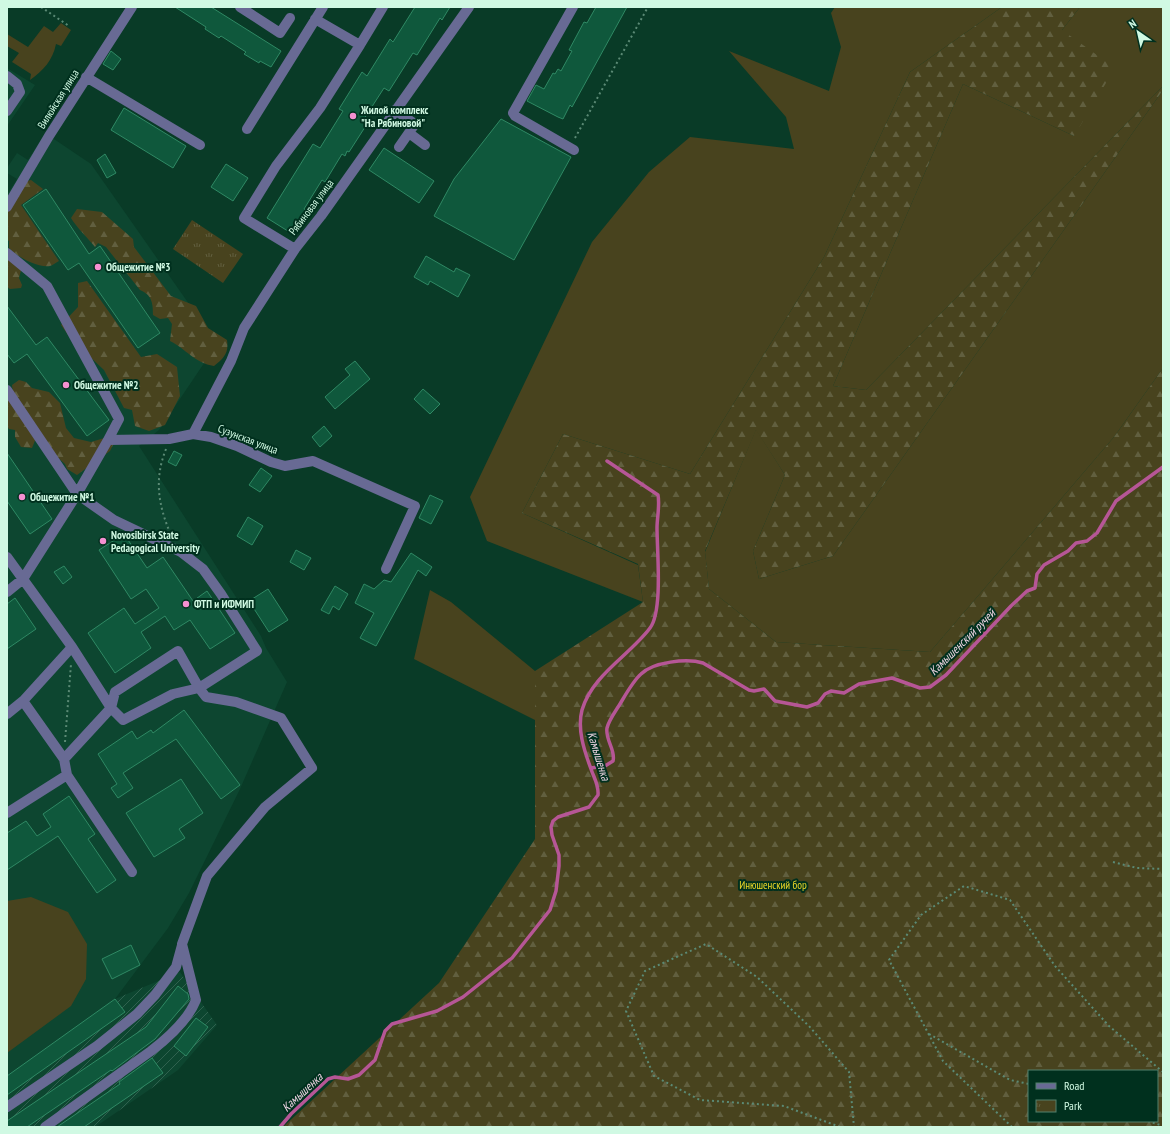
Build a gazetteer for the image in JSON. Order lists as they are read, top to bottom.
{
  "streets": {
    "street": ["Вилюйская улица", "Рябиновая улица", "Сузунская улица"]
  },
  "crossings": [
    ["Рябиновая улица", "Сузунская улица"]
  ],
  "water": ["Камышенский ручей", "Камышенка"],
  "parks": ["Инюшенский бор"],
  "places": [
    "Жилой комплекс \"На Рябиновой\"",
    "Общежитие №3",
    "Общежитие №2",
    "Общежитие №1",
    "Novosibirsk State Pedagogical University",
    "ФТП и ИФМИП"
  ],
  "legend": ["Road", "Park"],
  "north": "top left"
}
